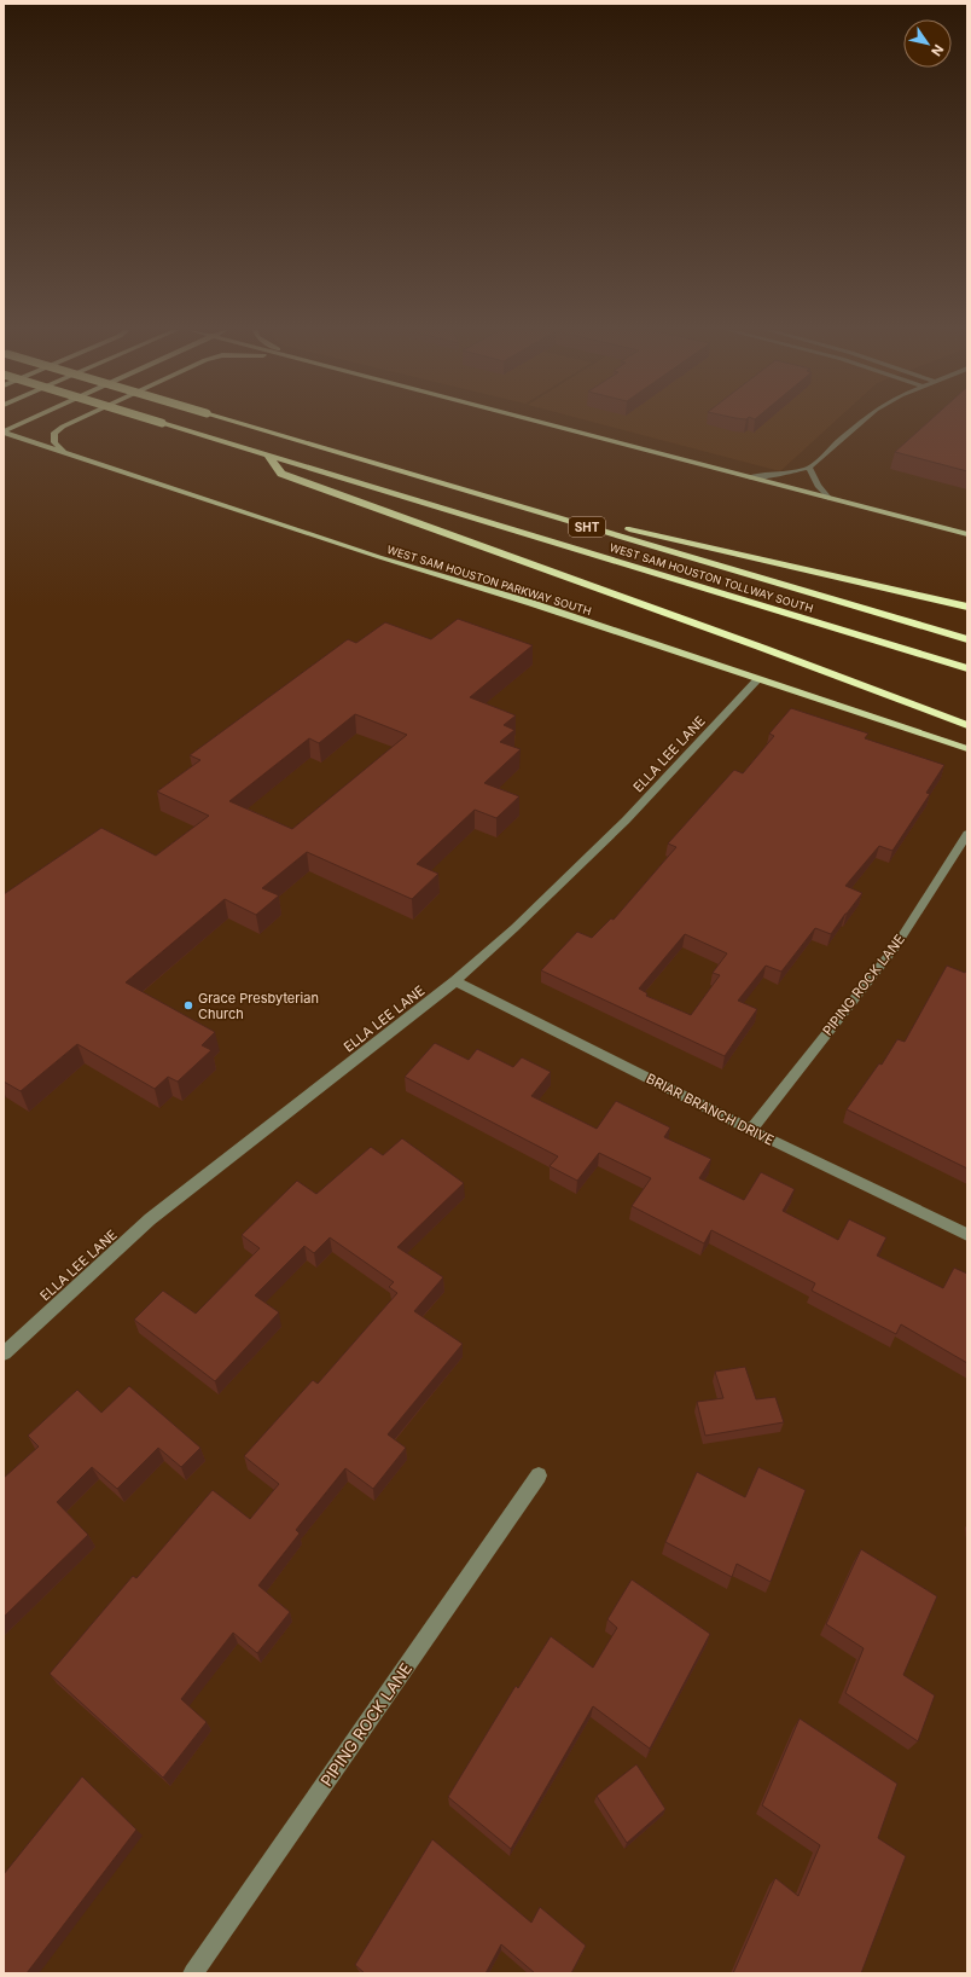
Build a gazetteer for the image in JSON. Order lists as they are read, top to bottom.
{
  "streets": {
    "highway": ["SHT", "WEST SAM HOUSTON TOLLWAY SOUTH"],
    "main road": ["WEST SAM HOUSTON PARKWAY SOUTH"],
    "street": ["ELLA LEE LANE", "PIPING ROCK LANE", "BRIAR BRANCH DRIVE"]
  },
  "crossings": [
    ["WEST SAM HOUSTON PARKWAY SOUTH", "ELLA LEE LANE"],
    ["ELLA LEE LANE", "BRIAR BRANCH DRIVE"],
    ["PIPING ROCK LANE", "BRIAR BRANCH DRIVE"]
  ],
  "places": ["Grace Presbyterian Church"],
  "north": "bottom right"
}
